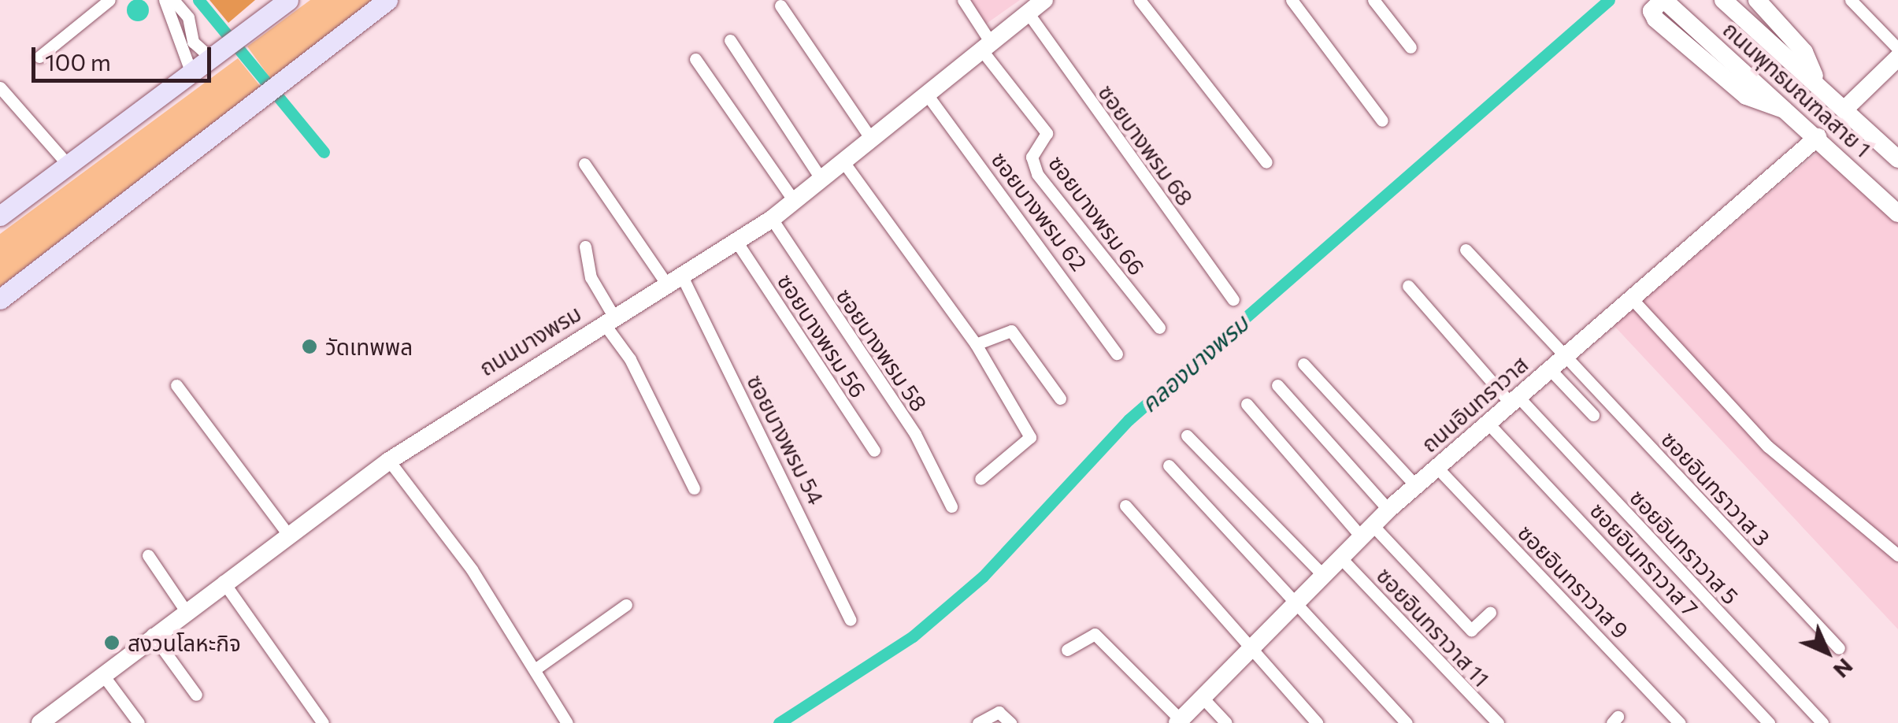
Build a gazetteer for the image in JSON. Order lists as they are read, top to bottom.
{
  "streets": {
    "street": [
      "ถนนพุทธมณฑลสาย 1",
      "ซอยบางพรม 68",
      "ซอยบางพรม 62",
      "ซอยบางพรม 66",
      "ซอยบางพรม 56",
      "ถนนบางพรม",
      "ซอยบางพรม 58",
      "ถนนอินทราวาส",
      "ซอยบางพรม 54",
      "ซอยอินทราวาส 3",
      "ซอยอินทราวาส 5",
      "ซอยอินทราวาส 7",
      "ซอยอินทราวาส 9",
      "ซอยอินทราวาส 11"
    ]
  },
  "crossings": [
    ["ถนนพุทธมณฑลสาย 1", "ถนนอินทราวาส"],
    ["ซอยบางพรม 68", "ถนนบางพรม"],
    ["ซอยบางพรม 62", "ถนนบางพรม"],
    ["ซอยบางพรม 66", "ถนนบางพรม"],
    ["ซอยบางพรม 56", "ถนนบางพรม"],
    ["ถนนบางพรม", "ซอยบางพรม 58"],
    ["ถนนบางพรม", "ซอยบางพรม 54"],
    ["ถนนอินทราวาส", "ซอยอินทราวาส 3"],
    ["ถนนอินทราวาส", "ซอยอินทราวาส 5"],
    ["ถนนอินทราวาส", "ซอยอินทราวาส 7"],
    ["ถนนอินทราวาส", "ซอยอินทราวาส 9"],
    ["ถนนอินทราวาส", "ซอยอินทราวาส 11"]
  ],
  "water": ["คลองบางพรม"],
  "places": ["วัดเทพพล", "สงวนโลหะกิจ"],
  "scale_bar": "100 m",
  "north": "bottom right"
}
